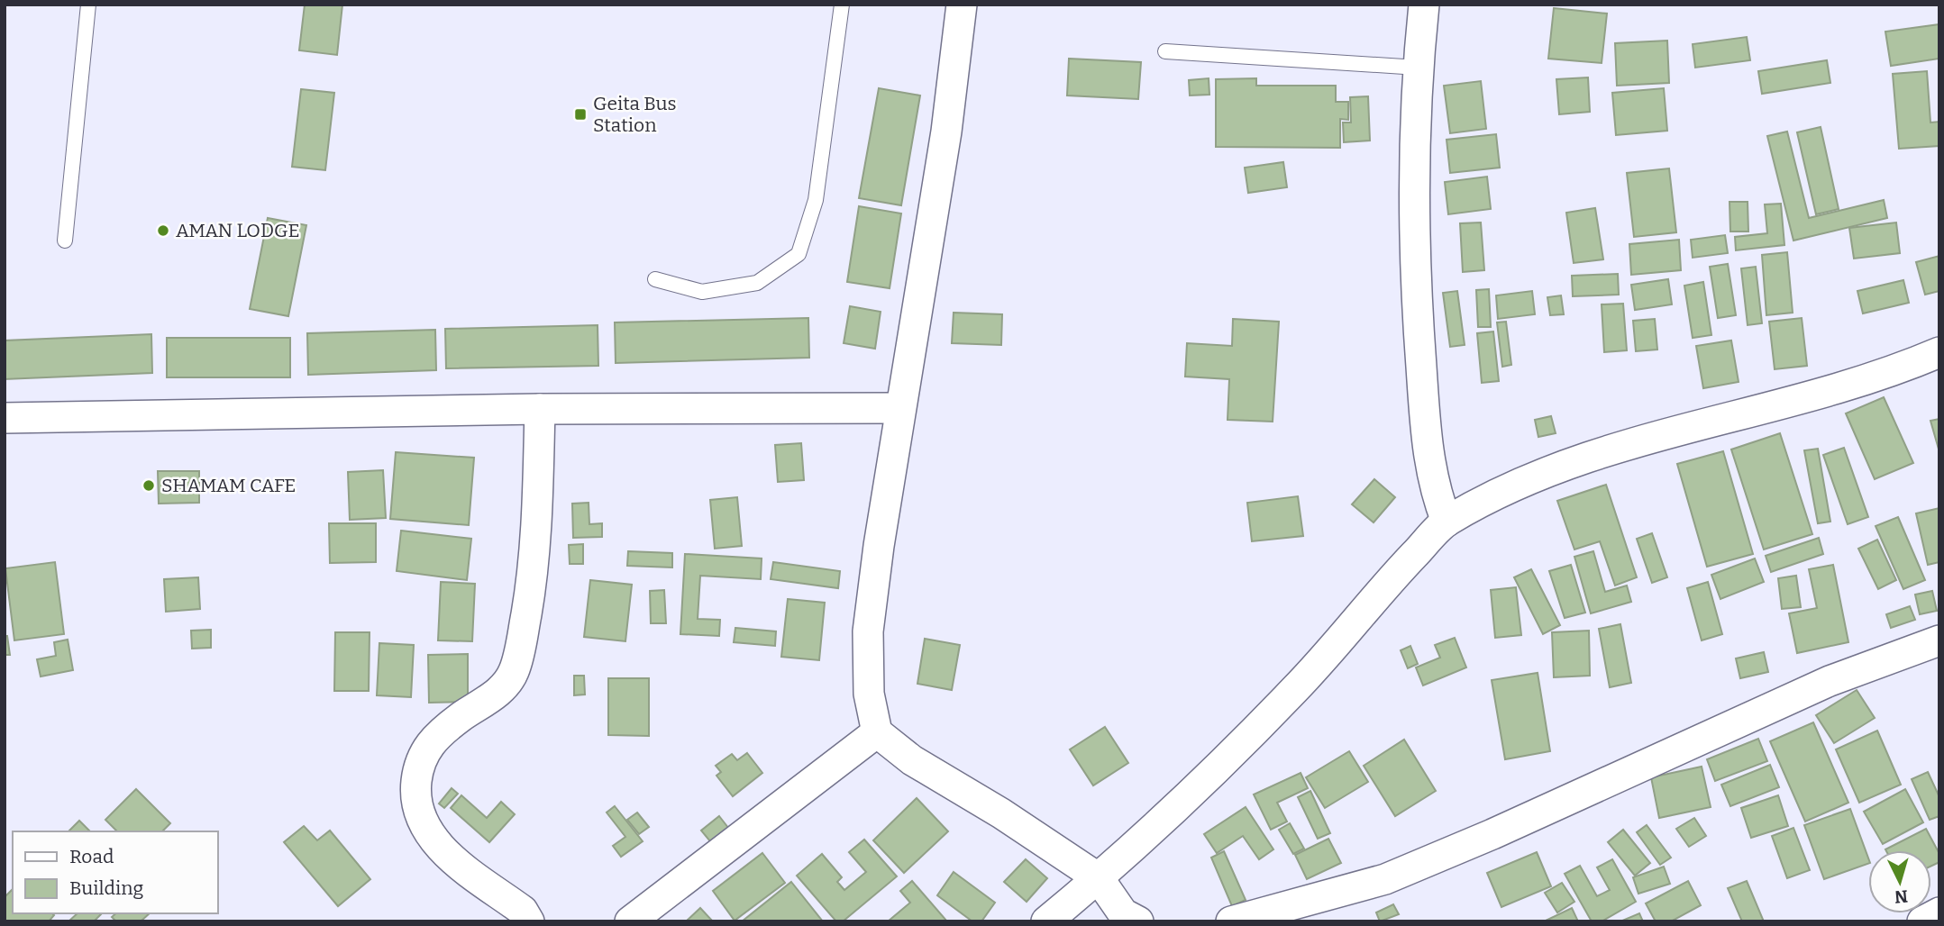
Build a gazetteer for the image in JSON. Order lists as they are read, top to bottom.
{
  "places": {
    "transit": ["Geita Bus Station"],
    "other": ["AMAN LODGE", "SHAMAM CAFE"]
  },
  "legend": ["Road", "Building"],
  "north": "bottom"
}
